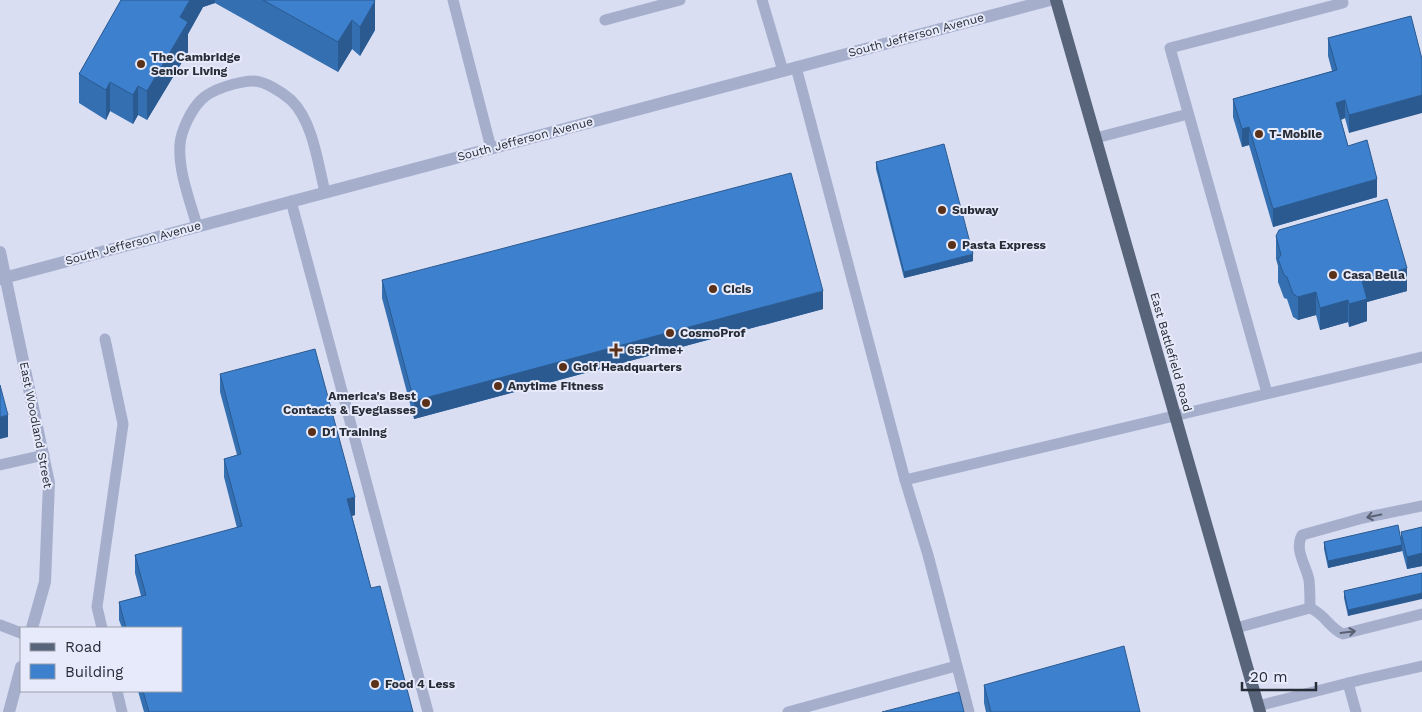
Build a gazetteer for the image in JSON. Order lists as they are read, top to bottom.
{
  "streets": {
    "main road": ["East Battlefield Road"],
    "street": ["South Jefferson Avenue", "East Woodland Street"]
  },
  "crossings": [
    ["South Jefferson Avenue", "East Woodland Street"]
  ],
  "places": {
    "other": [
      "The Cambridge Senior Living",
      "T-Mobile",
      "Subway",
      "Pasta Express",
      "Casa Bella",
      "Cicis",
      "CosmoProf",
      "Golf Headquarters",
      "Anytime Fitness",
      "America's Best Contacts & Eyeglasses",
      "D1 Training",
      "Food 4 Less"
    ],
    "health": ["65Prime+"]
  },
  "legend": ["Road", "Building"],
  "scale_bar": "20 m"
}
